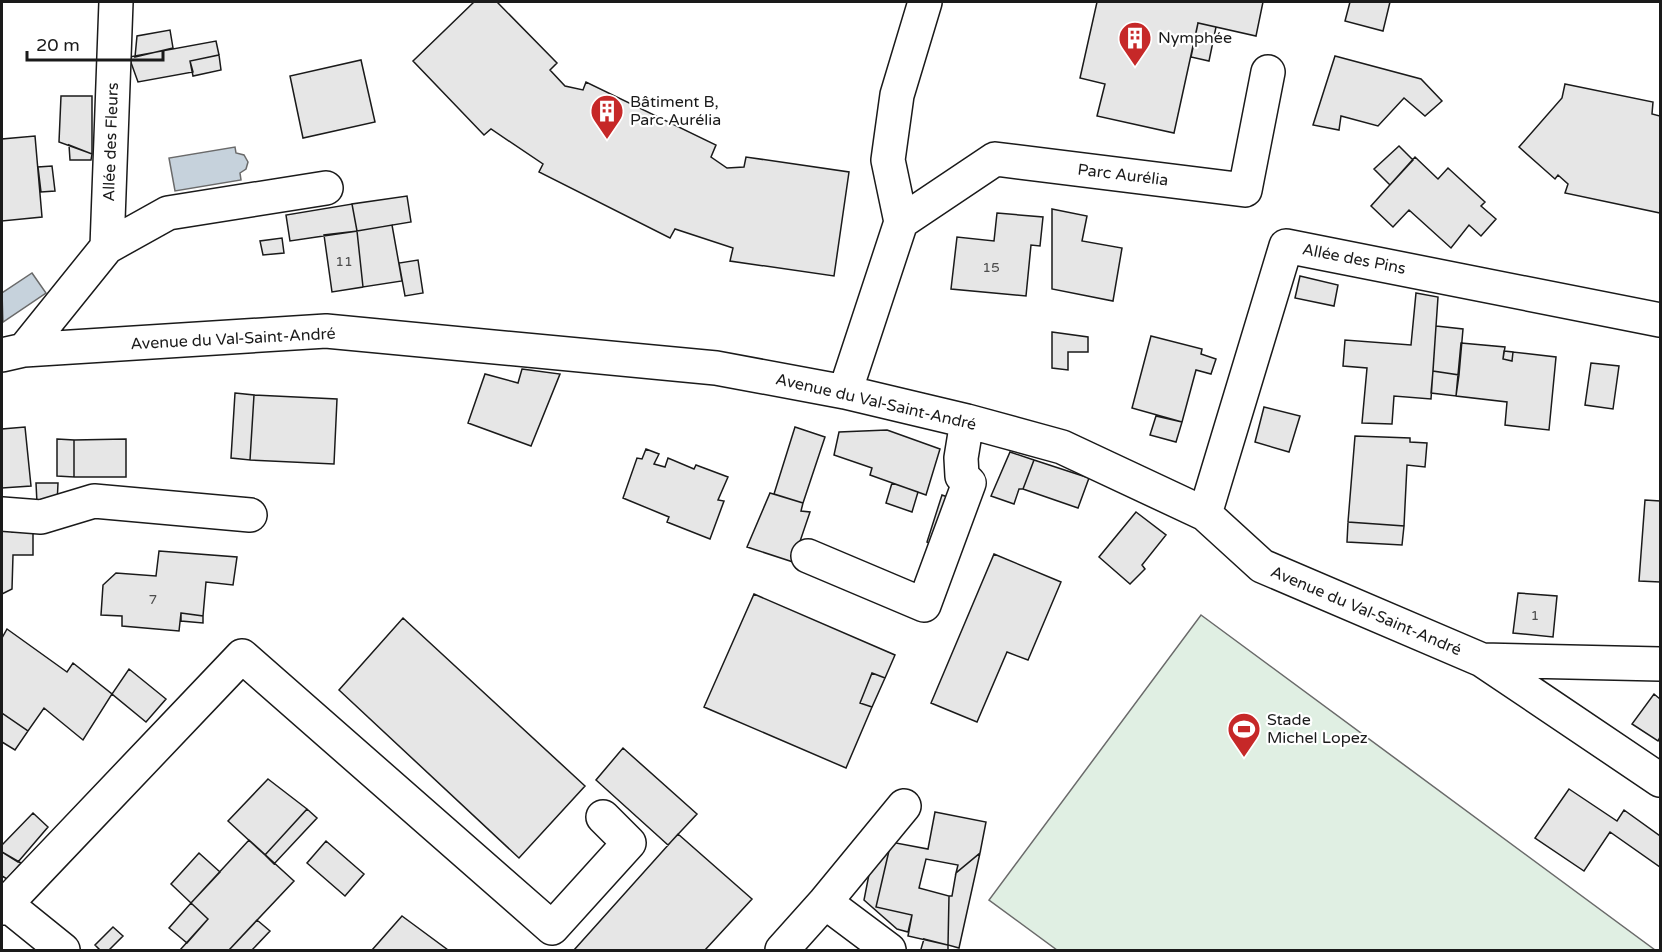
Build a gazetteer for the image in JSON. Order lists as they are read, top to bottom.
{
  "streets": {
    "street": [
      "Allée des Fleurs",
      "Parc Aurélia",
      "Allée des Pins",
      "Avenue du Val-Saint-André"
    ]
  },
  "crossings": [
    ["Allée des Pins", "Avenue du Val-Saint-André"]
  ],
  "places": {
    "building": ["Nymphée", "Bâtiment B, Parc Aurélia"],
    "sports": ["Stade Michel Lopez"]
  },
  "house_numbers": [
    "11",
    "15",
    "7",
    "1"
  ],
  "scale_bar": "20 m"
}
